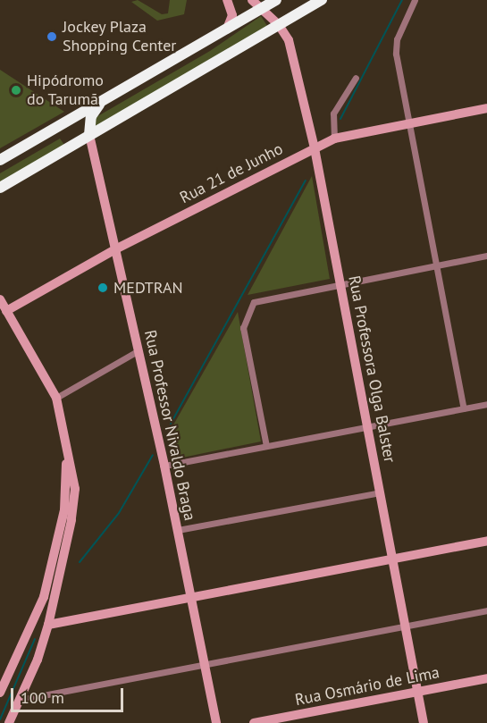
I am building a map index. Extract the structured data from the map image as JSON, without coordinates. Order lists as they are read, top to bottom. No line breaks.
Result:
{"streets":{"street":["Rua 21 de Junho","Rua Professora Olga Balster","Rua Professor Nivaldo Braga","Rua Osmário de Lima"]},"crossings":[["Rua 21 de Junho","Rua Professora Olga Balster"],["Rua 21 de Junho","Rua Professor Nivaldo Braga"],["Rua Professora Olga Balster","Rua Osmário de Lima"]],"places":["Jockey Plaza Shopping Center","Hipódromo do Tarumã","MEDTRAN"],"scale_bar":"100 m"}
